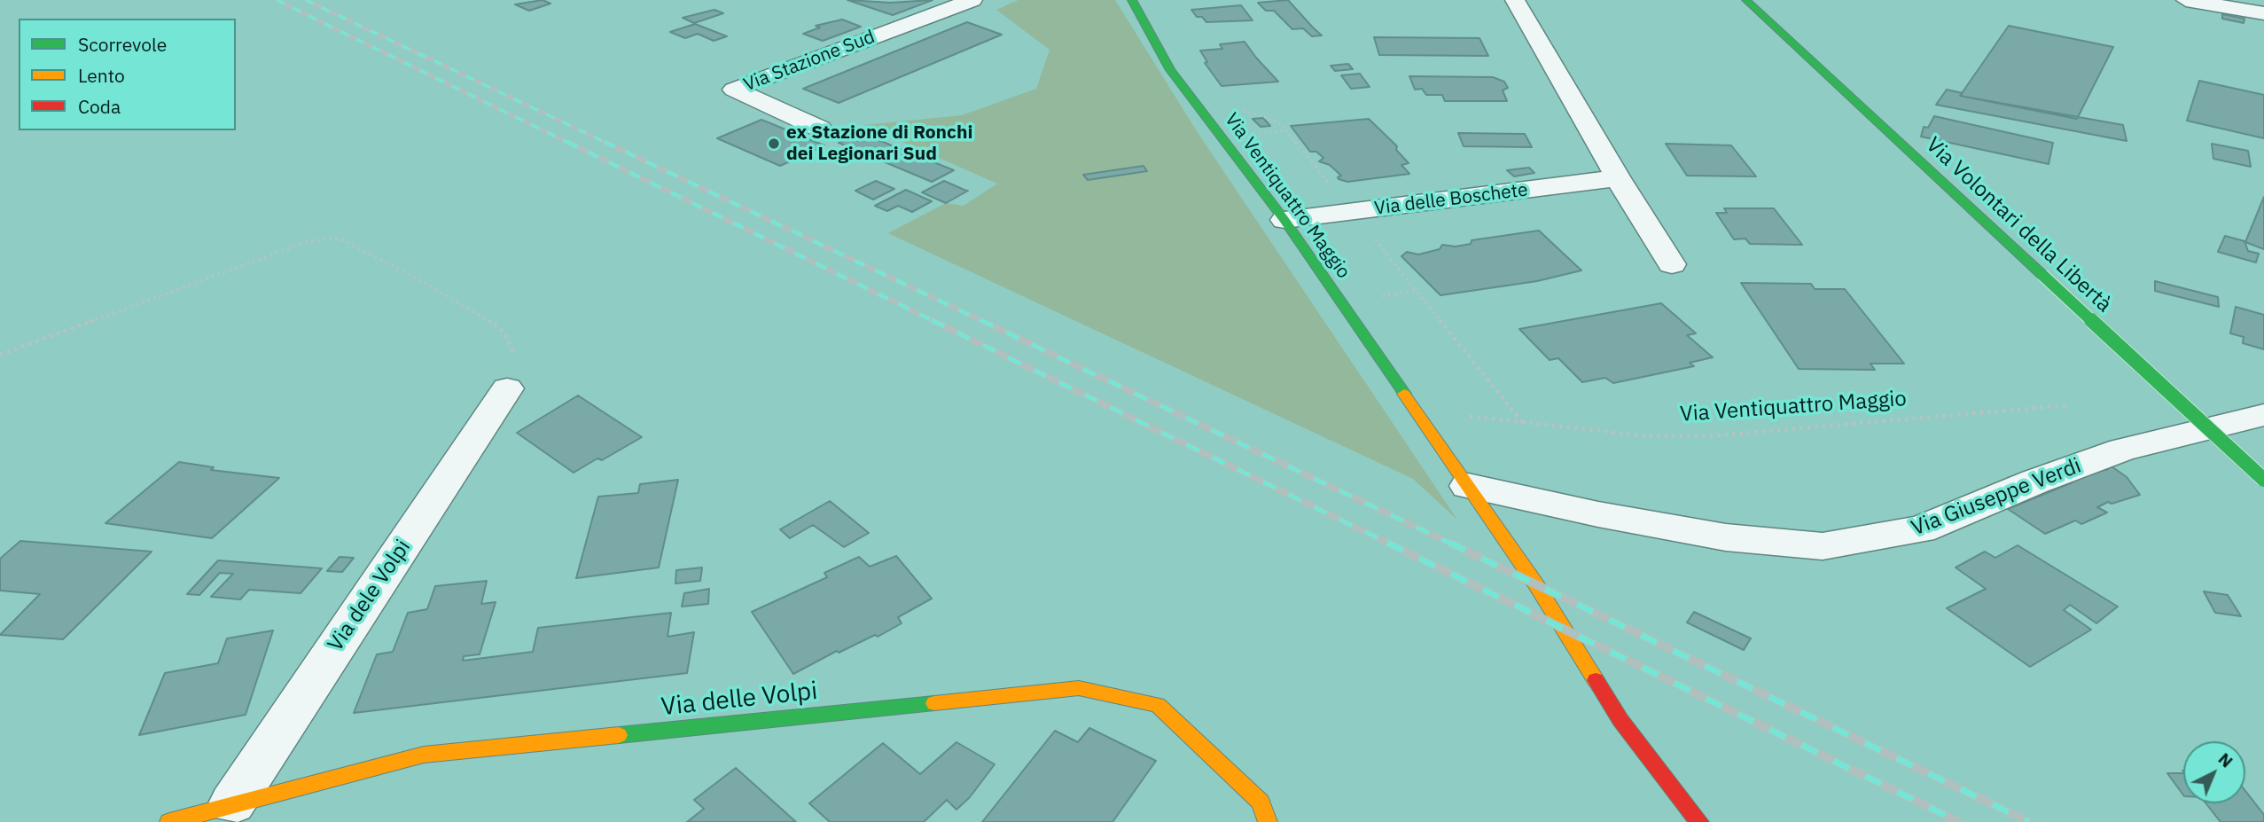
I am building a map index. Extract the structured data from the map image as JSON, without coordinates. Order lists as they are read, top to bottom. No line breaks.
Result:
{"streets":{"street":["Via Stazione Sud","Via Ventiquattro Maggio","Via delle Boschete","Via Volontari della Libertà","Via Giuseppe Verdi","Via dele Volpi","Via delle Volpi"]},"crossings":[["Via Ventiquattro Maggio","Via delle Boschete"],["Via Ventiquattro Maggio","Via Giuseppe Verdi"],["Via dele Volpi","Via delle Volpi"]],"places":["ex Stazione di Ronchi dei Legionari Sud"],"legend":["Scorrevole","Lento","Coda"],"north":"top right"}
